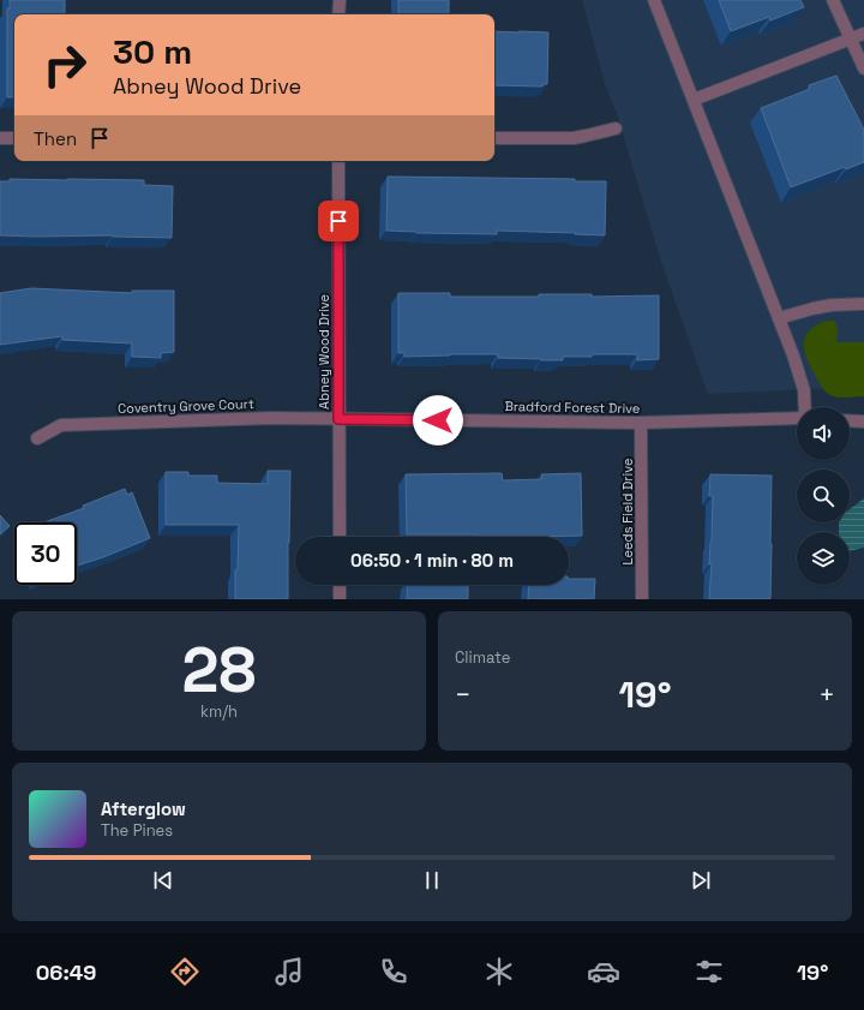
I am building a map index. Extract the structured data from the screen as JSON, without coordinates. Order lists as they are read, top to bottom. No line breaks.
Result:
{"streets":{"street":["Abney Wood Drive","Coventry Grove Court","Bradford Forest Drive","Leeds Field Drive"]},"crossings":[["Abney Wood Drive","Coventry Grove Court"],["Abney Wood Drive","Bradford Forest Drive"],["Coventry Grove Court","Bradford Forest Drive"],["Bradford Forest Drive","Leeds Field Drive"]],"page":{"turn":["30 m","Abney Wood Drive"],"then":"Then","limit":"30","trip":"06:50 · 1 min · 80 m","tile":[["28","km/h"],"Climate"],"heat":["−","19°","+"],"song":["Afterglow","The Pines"],"tabs":["06:49","19°"]}}
